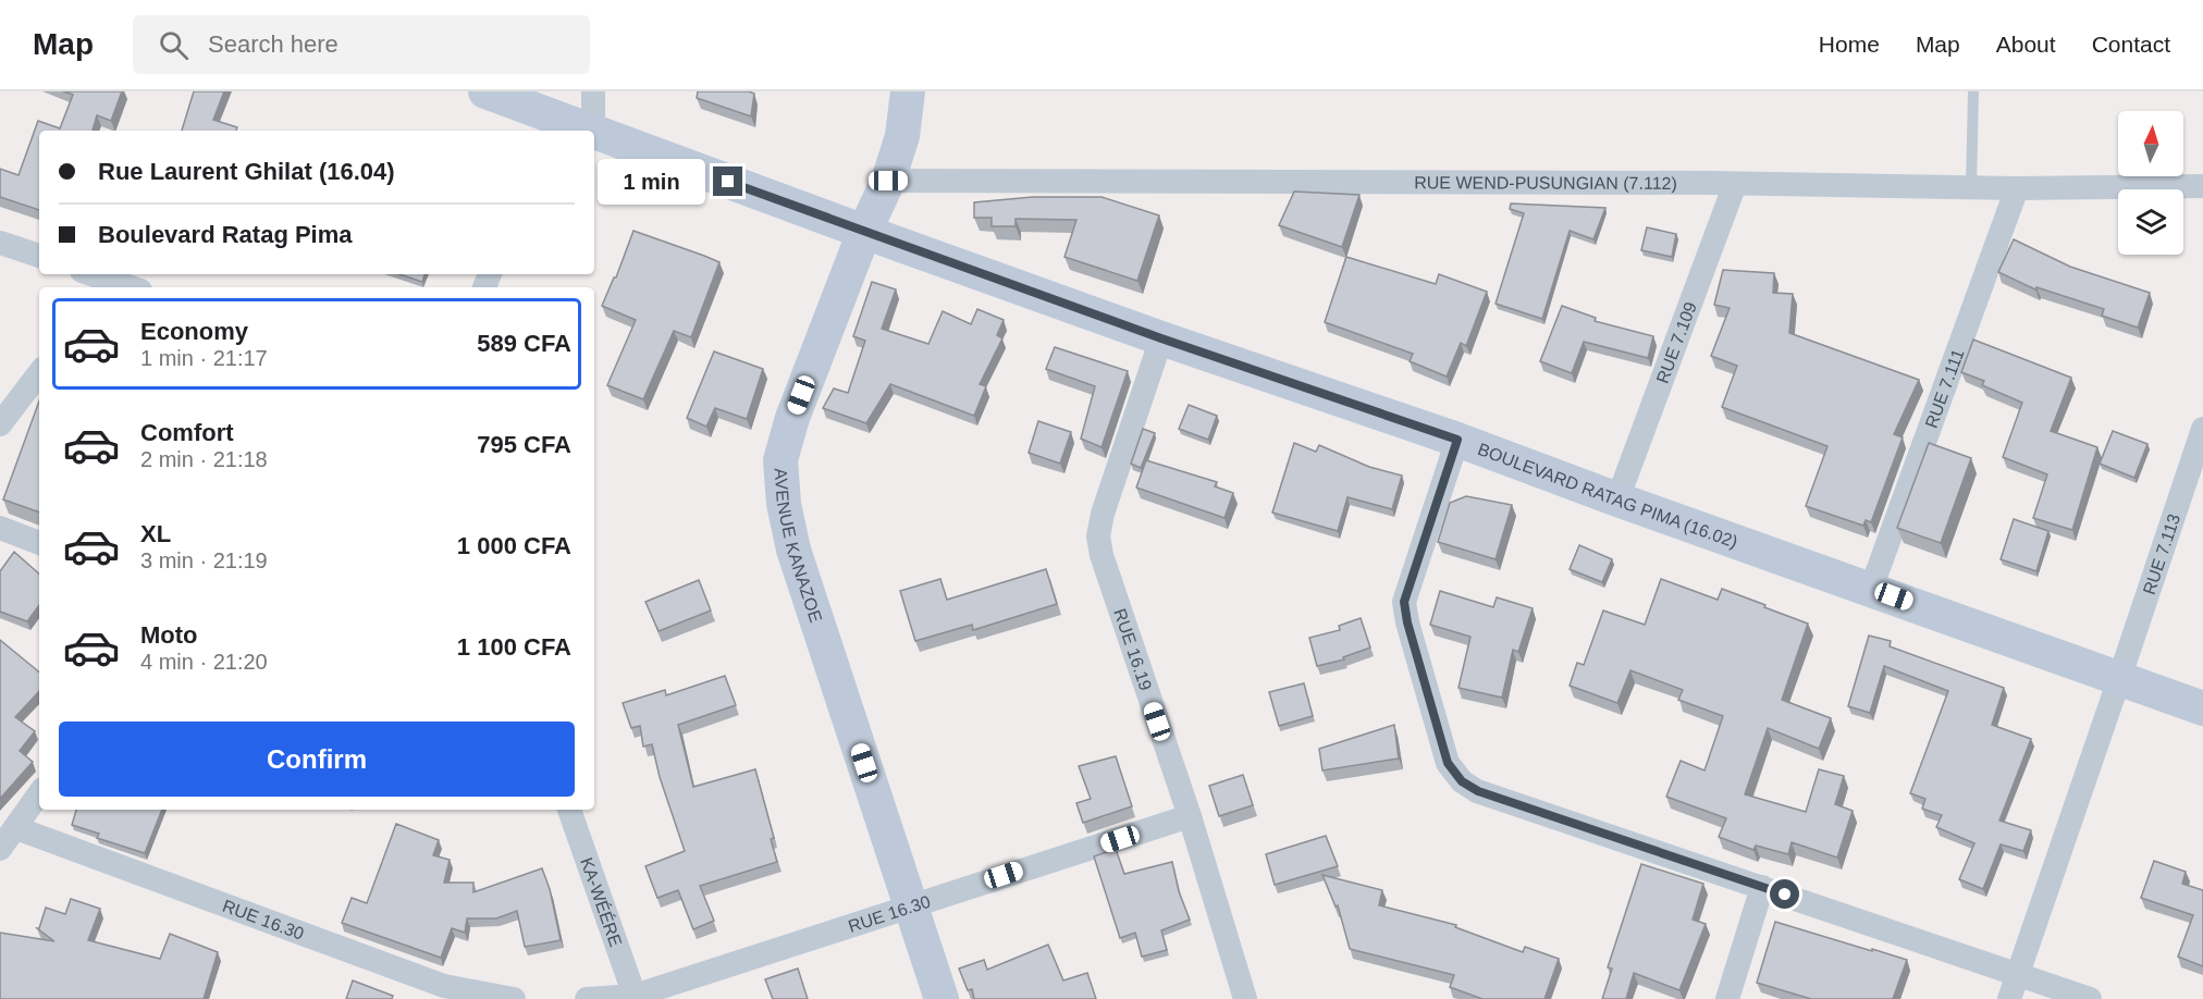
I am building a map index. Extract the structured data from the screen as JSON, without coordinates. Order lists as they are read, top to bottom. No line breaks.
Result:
{"streets":{"street":["RUE WEND-PUSUNGIAN (7.112)","RUE 7.109","RUE 7.111","BOULEVARD RATAG PIMA (16.02)","AVENUE KANAZOE","RUE 7.113","RUE 16.19","KA-WÉÉRE","RUE 16.30"]},"crossings":[["RUE WEND-PUSUNGIAN (7.112)","RUE 7.109"],["RUE WEND-PUSUNGIAN (7.112)","RUE 7.111"],["RUE WEND-PUSUNGIAN (7.112)","AVENUE KANAZOE"],["RUE 7.109","BOULEVARD RATAG PIMA (16.02)"],["RUE 7.111","BOULEVARD RATAG PIMA (16.02)"],["BOULEVARD RATAG PIMA (16.02)","AVENUE KANAZOE"],["BOULEVARD RATAG PIMA (16.02)","RUE 7.113"],["BOULEVARD RATAG PIMA (16.02)","RUE 16.19"],["AVENUE KANAZOE","RUE 16.30"],["RUE 16.19","RUE 16.30"],["KA-WÉÉRE","RUE 16.30"]],"north":"top","page":{"header":"Map","search":"Search here","nav":["Home","Map","About","Contact"],"banner":["Rue Laurent Ghilat (16.04)","Boulevard Ratag Pima"],"bubble":"1 min","list":[{"name":"Economy","note":"1 min · 21:17","value":"589 CFA"},{"name":"Comfort","note":"2 min · 21:18","value":"795 CFA"},{"name":"XL","note":"3 min · 21:19","value":"1 000 CFA"},{"name":"Moto","note":"4 min · 21:20","value":"1 100 CFA"}],"buttons":"Confirm"}}
